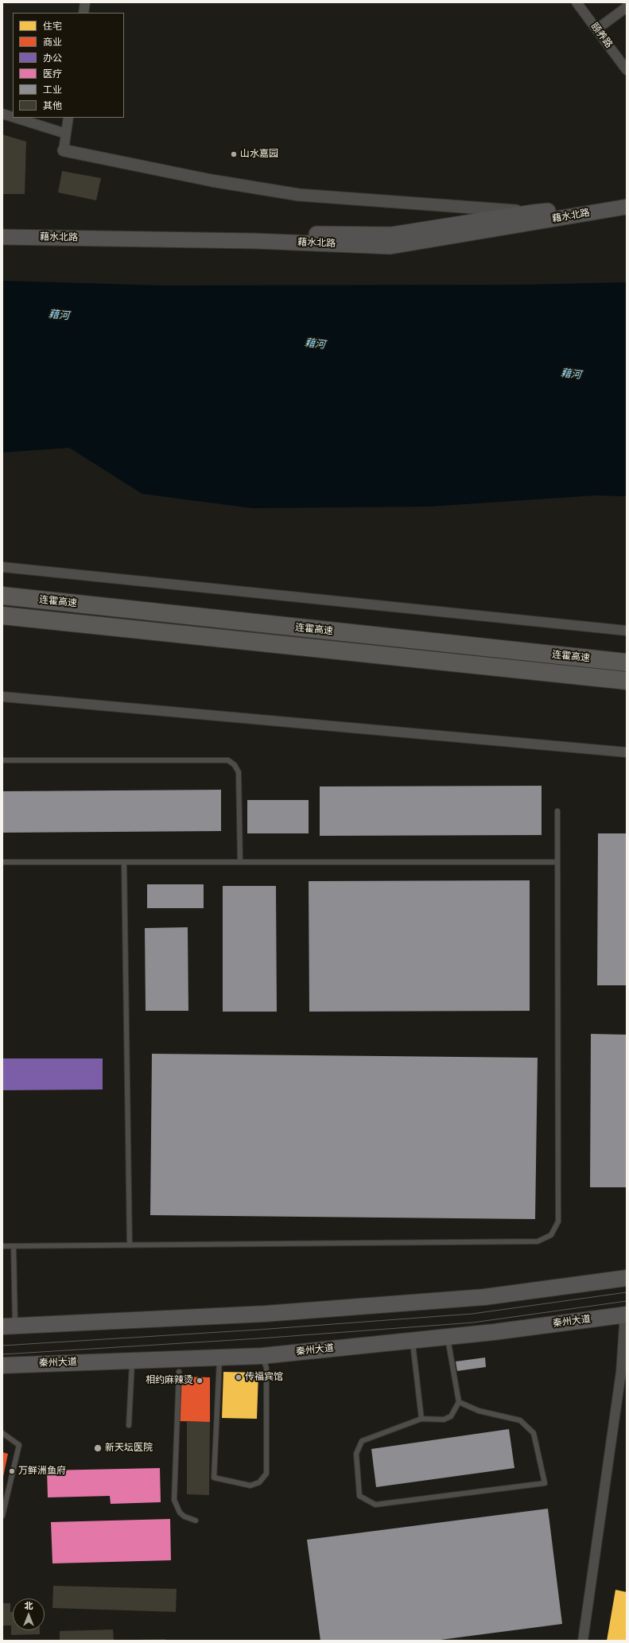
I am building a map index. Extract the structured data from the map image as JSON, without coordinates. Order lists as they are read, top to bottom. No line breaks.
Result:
{"streets":{"highway":["连霍高速","秦州大道"],"main road":["藉水北路"],"street":["颐养路"]},"water":["藉河"],"places":["山水嘉园","传福宾馆","相约麻辣烫","新天坛医院","万鲜洲鱼府"],"legend":["住宅","商业","办公","医疗","工业","其他"],"north":"top"}
